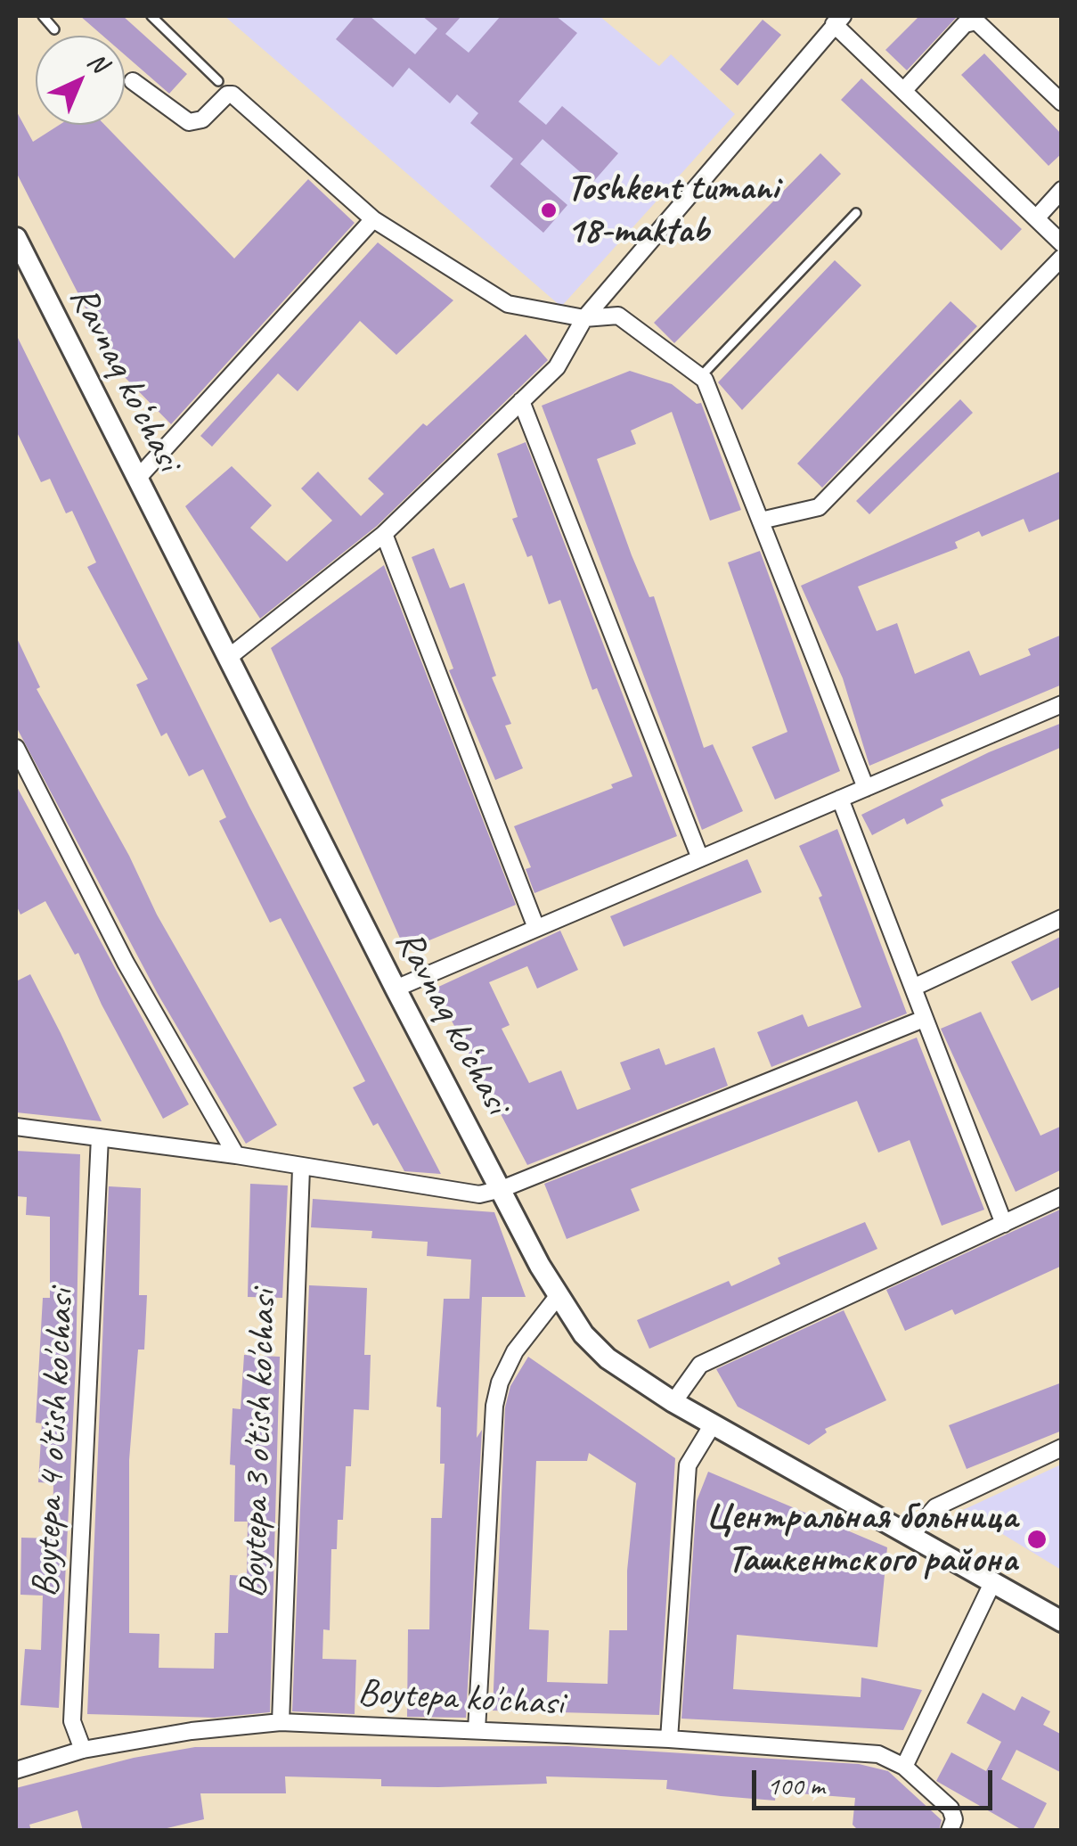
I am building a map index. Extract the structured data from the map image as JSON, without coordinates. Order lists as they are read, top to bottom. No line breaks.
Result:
{"streets":{"street":["Ravnaq ko‘chasi","Boytepa 4 o'tish ko'chasi","Boytepa 3 o'tish ko'chasi","Boytepa ko'chasi"]},"crossings":[["Boytepa 4 o'tish ko'chasi","Boytepa ko'chasi"],["Boytepa 3 o'tish ko'chasi","Boytepa ko'chasi"]],"places":["Toshkent tumani 18-maktab","Центральная больница Ташкентского района"],"scale_bar":"100 m","north":"top right"}
